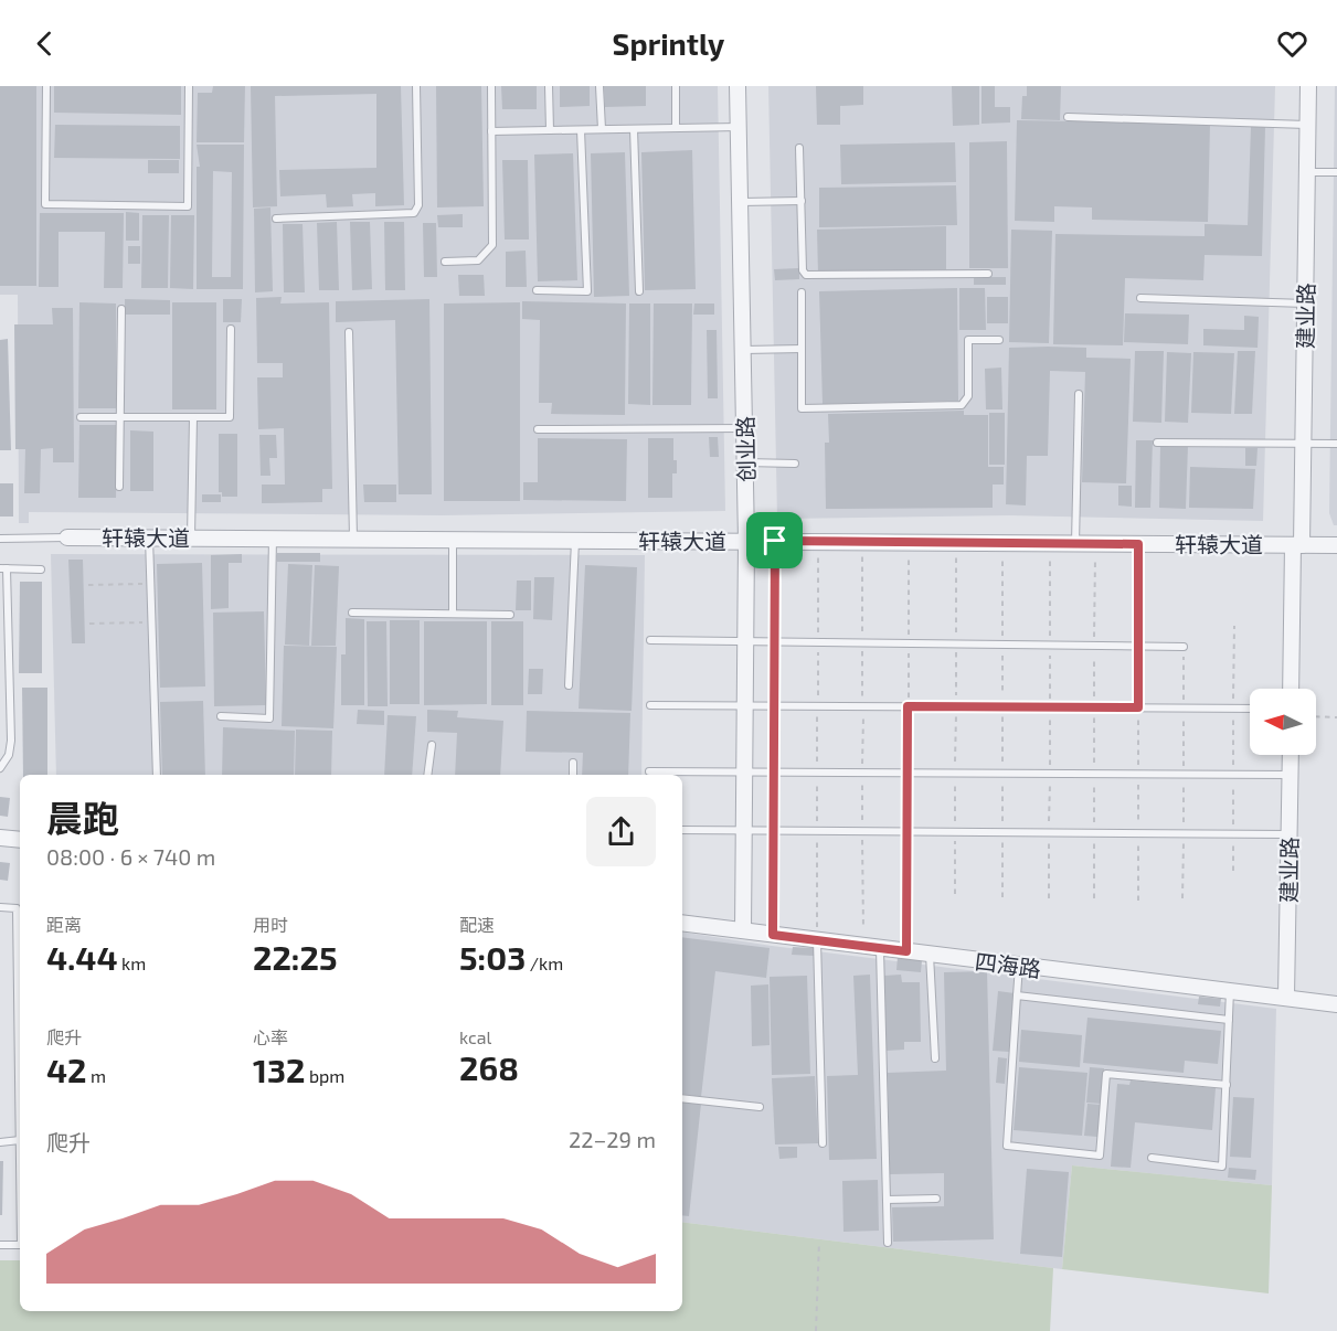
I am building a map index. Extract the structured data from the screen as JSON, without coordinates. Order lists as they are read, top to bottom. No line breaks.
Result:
{"streets":{"street":["建业路","创业路","轩辕大道","四海路"]},"crossings":[["建业路","轩辕大道"],["建业路","四海路"],["创业路","轩辕大道"],["创业路","四海路"]],"north":"left","page":{"header":"Sprintly","heading":["晨跑","08:00 · 6 × 740 m"],"stats":[["距离","4.44 km"],["用时","22:25"],["配速","5:03 /km"],["爬升","42 m"],["心率","132 bpm"],["kcal","268"]],"chart":["爬升","22–29 m"]}}
